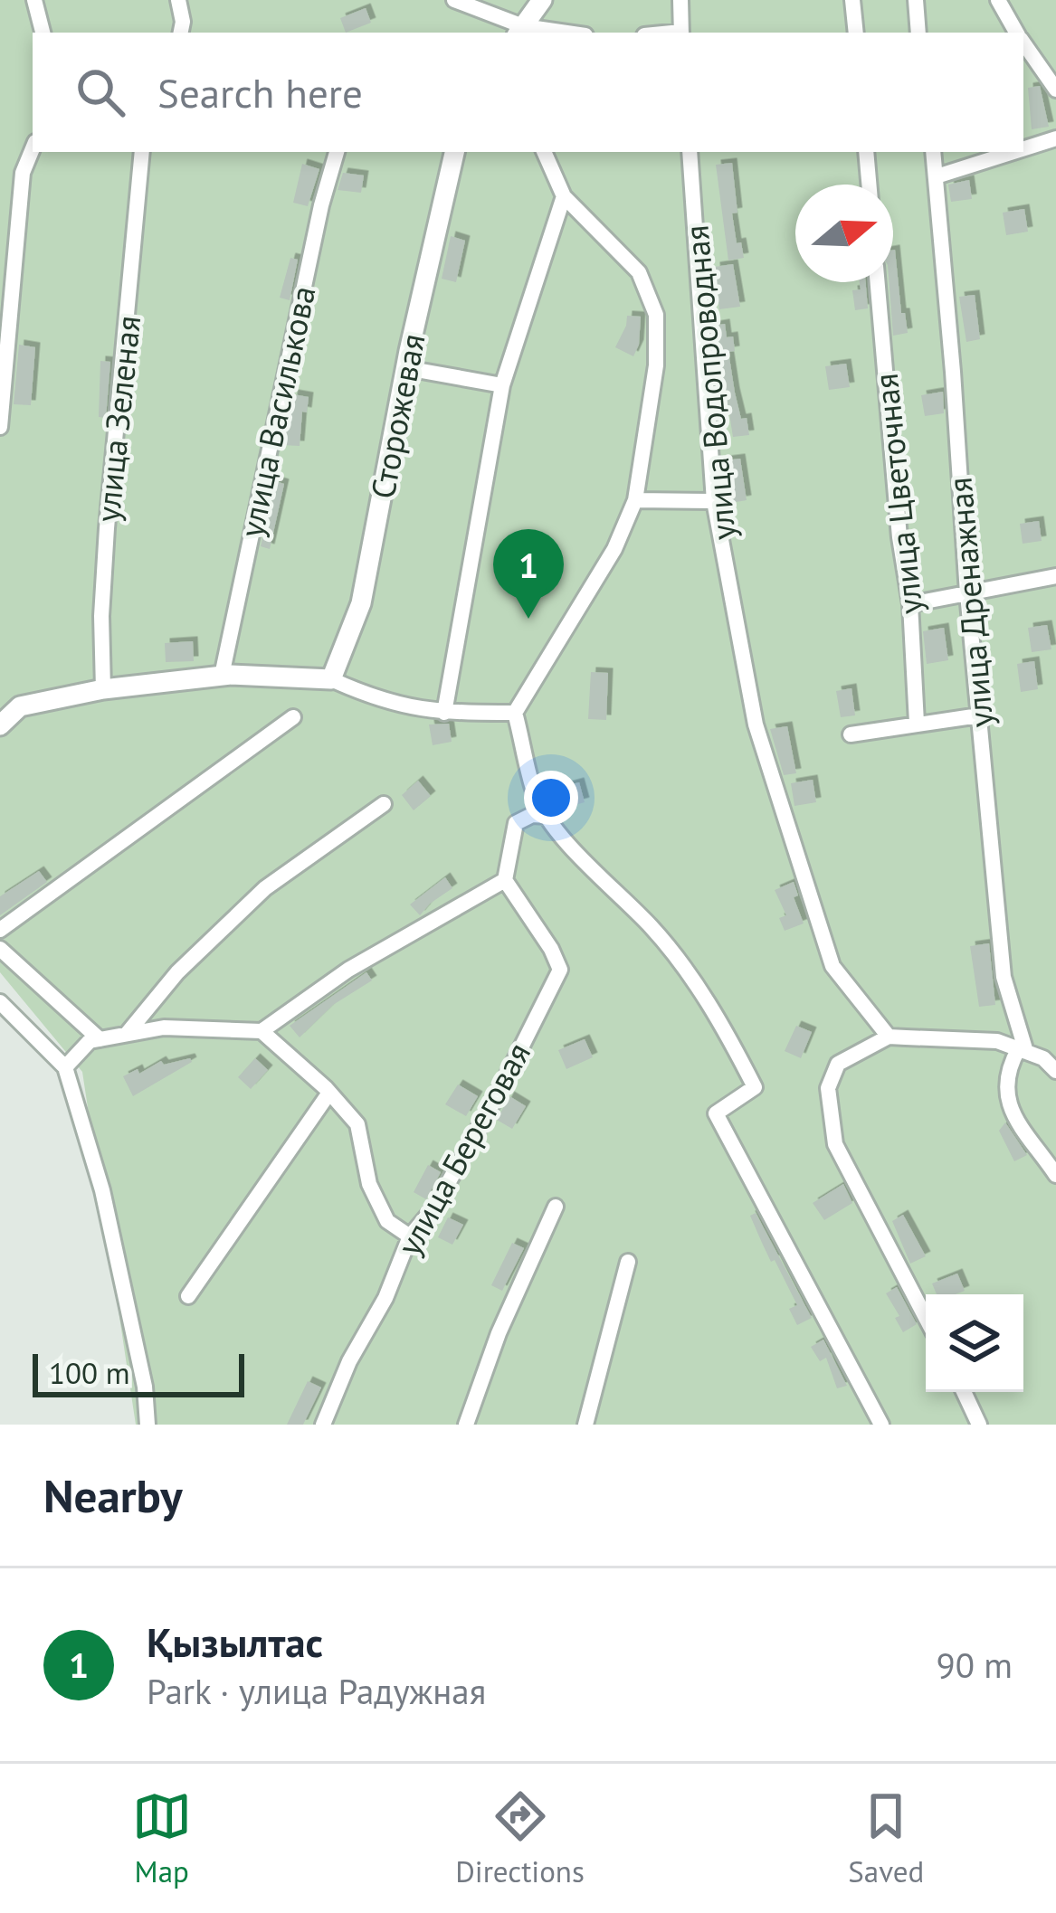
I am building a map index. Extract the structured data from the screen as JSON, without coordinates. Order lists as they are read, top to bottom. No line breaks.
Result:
{"streets":{"street":["улица Водопроводная","улица Василькова","Сторожевая","улица Зеленая","улица Цветочная","улица Дренажная","улица Береговая"]},"scale_bar":"100 m","north":"right","page":{"search":"Search here","pins":"1","scale":"100 m","heading":"Nearby","list":[{"mark":"1","name":"Қызылтас","note":"Park · улица Радужная","value":"90 m"}],"nav":["Map","Directions","Saved"]}}
